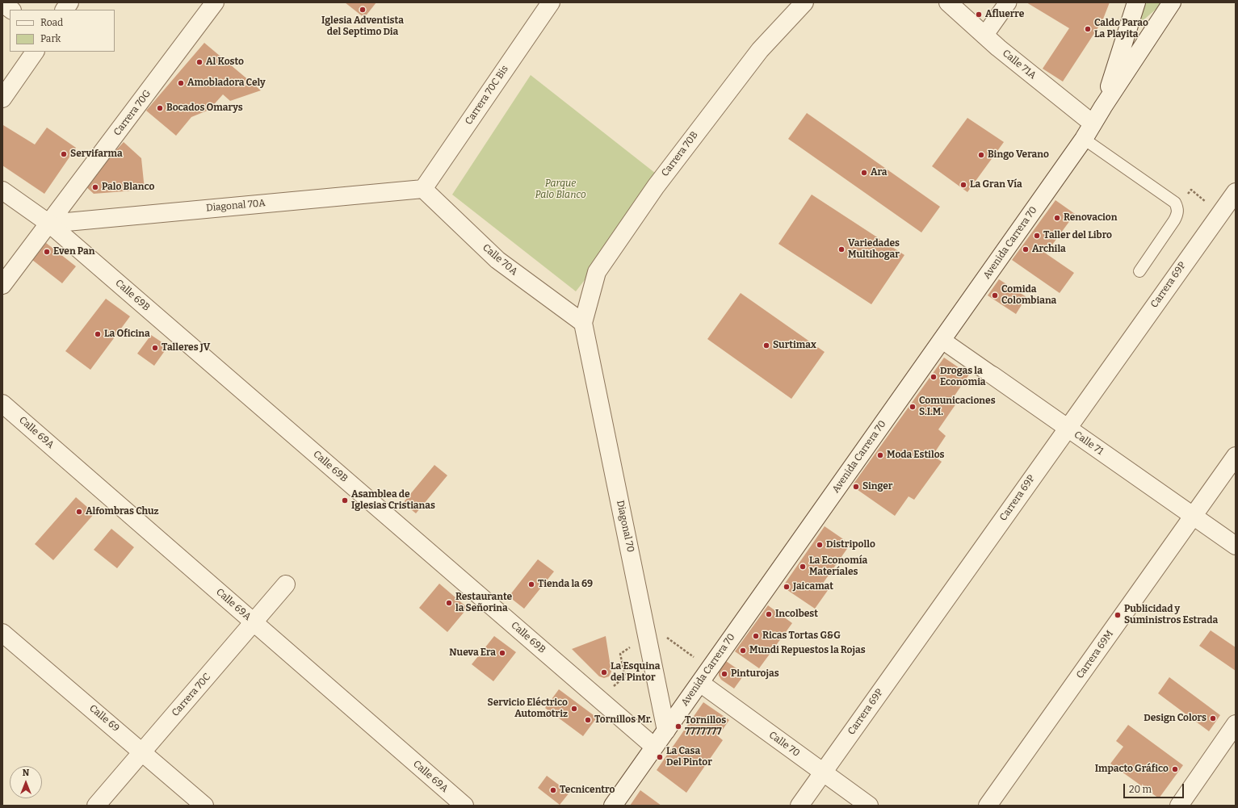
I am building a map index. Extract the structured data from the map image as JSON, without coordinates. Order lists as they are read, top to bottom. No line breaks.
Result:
{"streets":{"street":["Calle 71A","Carrera 70C Bis","Carrera 70G","Carrera 70B","Diagonal 70A","Avenida Carrera 70","Calle 70A","Carrera 69P","Calle 69B","Calle 69A","Calle 71","Diagonal 70","Carrera 69M","Carrera 70C","Calle 69","Calle 70"]},"crossings":[["Calle 71A","Avenida Carrera 70"],["Carrera 70C Bis","Diagonal 70A"],["Carrera 70C Bis","Calle 70A"],["Carrera 70G","Diagonal 70A"],["Carrera 70G","Calle 69B"],["Carrera 70B","Calle 70A"],["Carrera 70B","Diagonal 70"],["Diagonal 70A","Calle 70A"],["Diagonal 70A","Calle 69B"],["Avenida Carrera 70","Calle 69B"],["Avenida Carrera 70","Calle 71"],["Avenida Carrera 70","Diagonal 70"],["Avenida Carrera 70","Calle 70"],["Calle 70A","Diagonal 70"],["Carrera 69P","Calle 71"],["Carrera 69P","Calle 70"],["Calle 69A","Carrera 70C"],["Calle 71","Carrera 69M"],["Carrera 70C","Calle 69"]],"parks":["Parque Palo Blanco"],"places":["Iglesia Adventista del Septimo Dia","Afluerre","Caldo Parao La Playita","Al Kosto","Amobladora Cely","Bocados Omarys","Servifarma","Bingo Verano","Ara","La Gran Vía","Palo Blanco","Renovacion","Taller del Libro","Variedades Multihogar","Archila","Even Pan","Comida Colombiana","La Oficina","Surtimax","Talleres JV","Drogas la Economia","Comunicaciones S.I.M.","Moda Estilos","Singer","Asamblea de Iglesias Cristianas","Alfombras Chuz","Distripollo","La Economía Materíales","Tienda la 69","Jaicamat","Restaurante la Señorina","Incolbest","Publicidad y Suministros Estrada","Ricas Tortas G&G","Mundi Repuestos la Rojas","Nueva Era","La Esquina del Pintor","Pinturojas","Servicio Eléctrico Automotriz","Design Colors","Tornillos Mr.","Tornillos 7777777","La Casa Del Pintor","Impacto Gráfico","Tecnicentro"],"legend":["Road","Park"],"scale_bar":"20 m","north":"top"}
